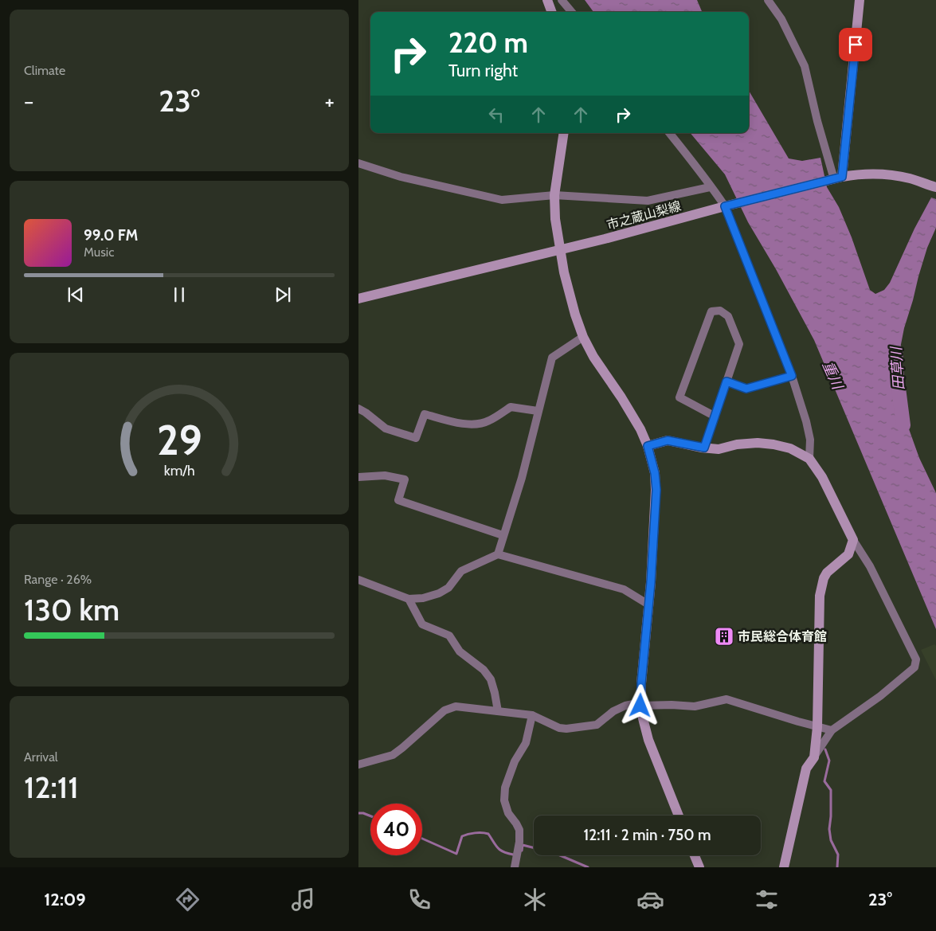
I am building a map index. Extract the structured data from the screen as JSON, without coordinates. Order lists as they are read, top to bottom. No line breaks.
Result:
{"streets":{"street":["市之蔵山梨線"]},"water":["田草川","重川"],"places":{"building":["市民総合体育館"]},"page":{"tile":["Climate",["Range · 26%","130 km"],["Arrival","12:11"]],"turn":["220 m","Turn right"],"heat":["−","23°","+"],"song":["99.0 FM","Music"],"limit":"40","trip":"12:11 · 2 min · 750 m","tabs":["12:09","23°"],"gauge":["29","km/h"]}}
